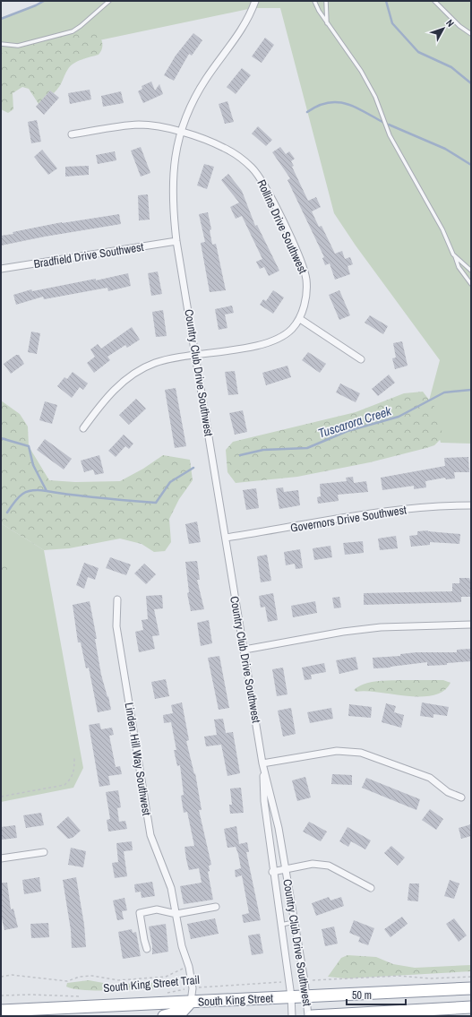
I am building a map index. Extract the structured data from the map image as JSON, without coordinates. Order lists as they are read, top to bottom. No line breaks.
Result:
{"streets":{"highway":["South King Street"],"street":["Rollins Drive Southwest","Bradfield Drive Southwest","Country Club Drive Southwest","Governors Drive Southwest","Linden Hill Way Southwest"],"path":["South King Street Trail"]},"crossings":[["Rollins Drive Southwest","Country Club Drive Southwest"],["Bradfield Drive Southwest","Country Club Drive Southwest"],["Country Club Drive Southwest","Governors Drive Southwest"],["Country Club Drive Southwest","South King Street"],["Linden Hill Way Southwest","South King Street Trail"],["Linden Hill Way Southwest","South King Street"]],"water":["Tuscarora Creek"],"scale_bar":"50 m","north":"top right"}
